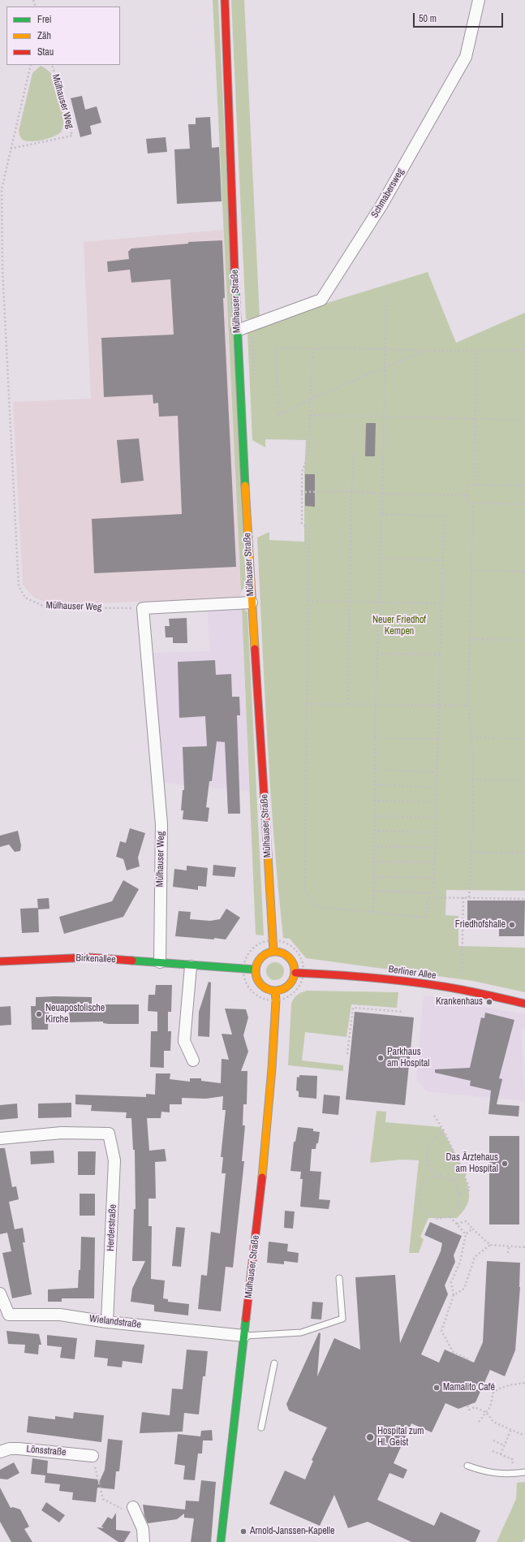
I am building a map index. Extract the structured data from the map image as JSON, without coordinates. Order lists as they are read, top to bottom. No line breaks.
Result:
{"streets":{"street":["Mülhauser Weg","Schmabersweg","Mülhauser Straße","Birkenallee","Berliner Allee","Herderstraße","Wielandstraße","Lönsstraße"]},"crossings":[["Mülhauser Weg","Mülhauser Straße"],["Mülhauser Weg","Birkenallee"],["Schmabersweg","Mülhauser Straße"],["Mülhauser Straße","Birkenallee"],["Mülhauser Straße","Berliner Allee"],["Mülhauser Straße","Wielandstraße"],["Birkenallee","Berliner Allee"],["Herderstraße","Wielandstraße"]],"parks":["Neuer Friedhof Kempen"],"places":["Friedhofshalle","Krankenhaus","Neuapostolische Kirche","Parkhaus am Hospital","Das Ärztehaus am Hospital","Mamalito Café","Hospital zum Hl. Geist","Arnold-Janssen-Kapelle"],"legend":["Frei","Zäh","Stau"],"scale_bar":"50 m"}
